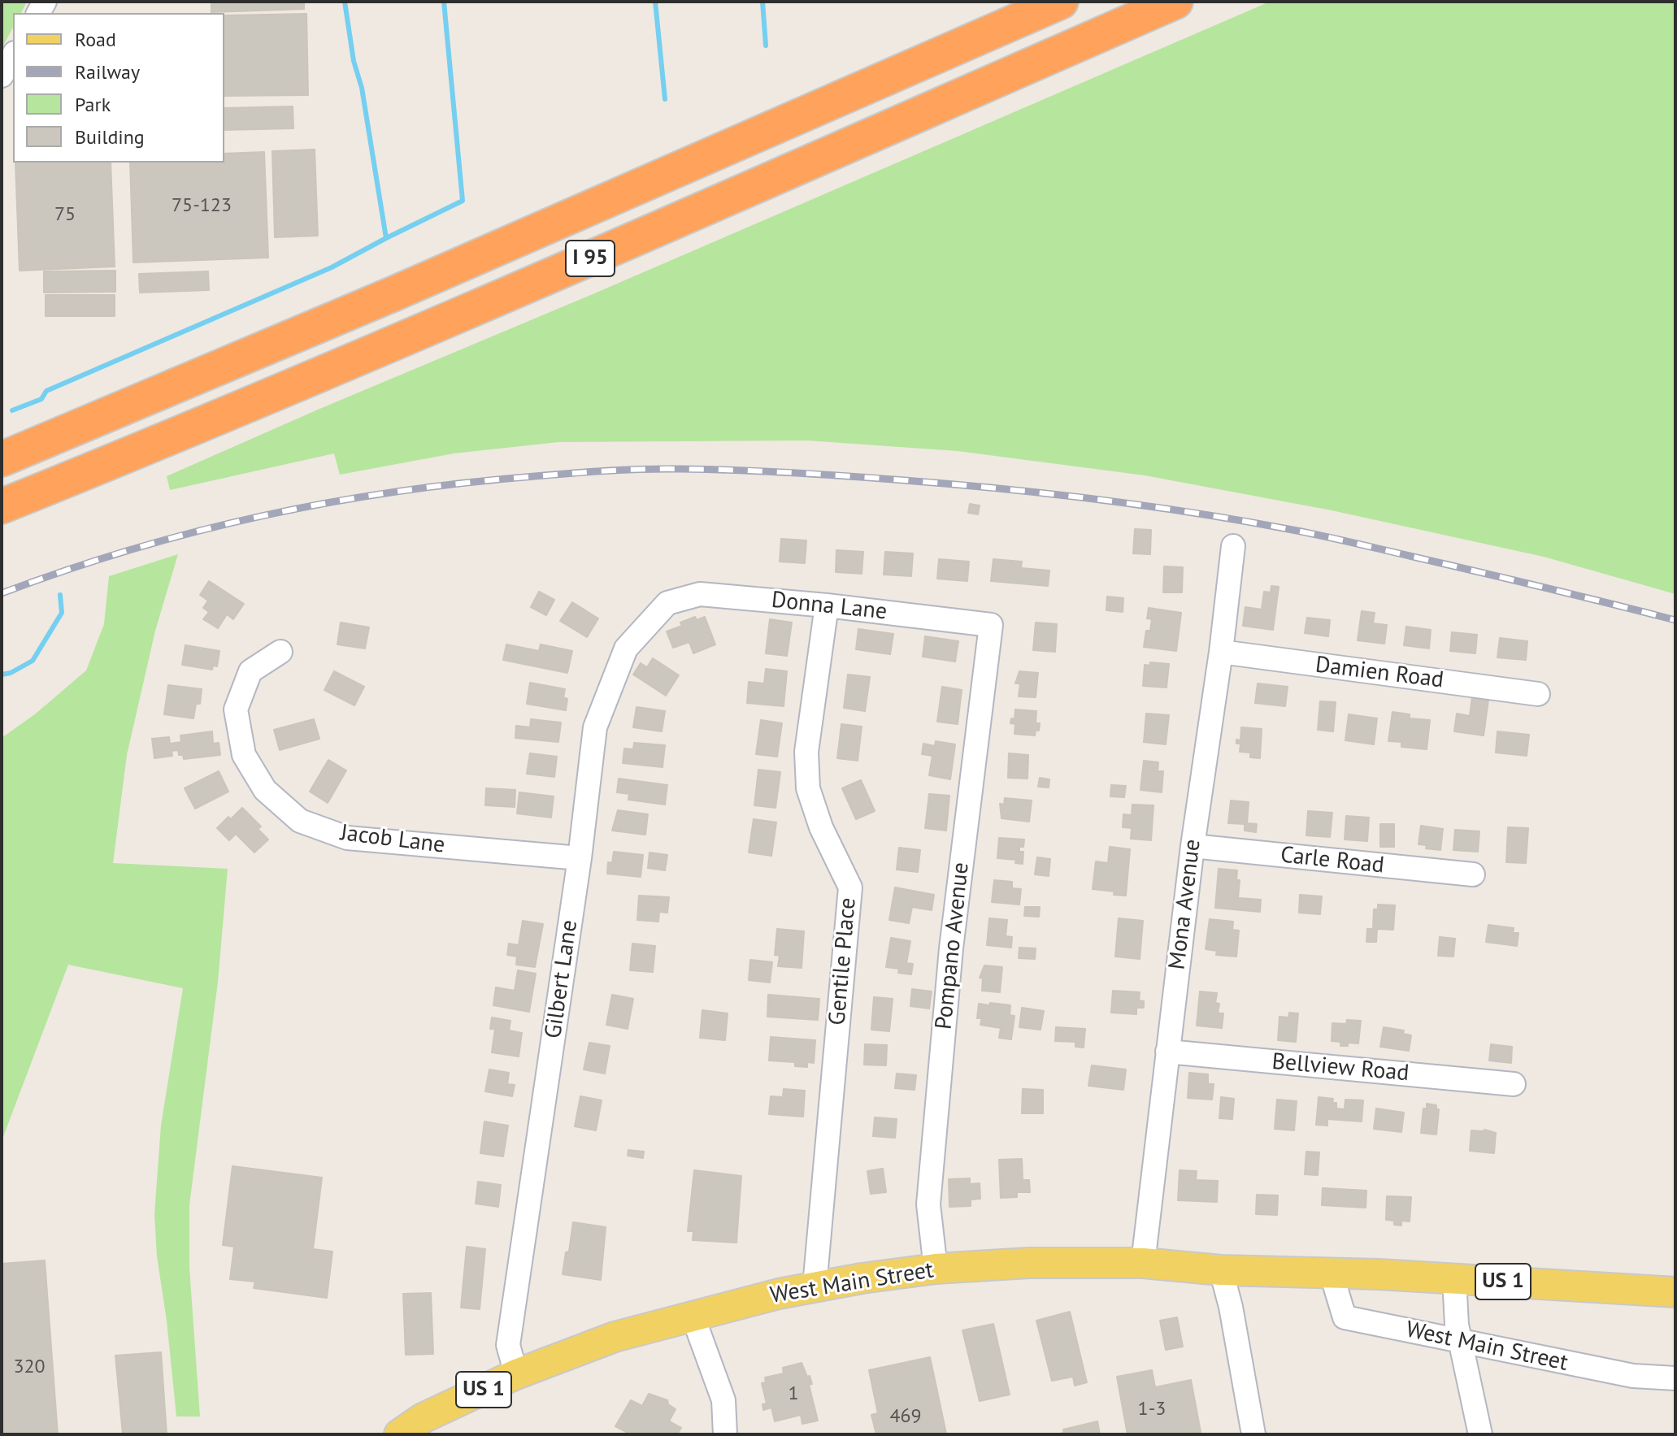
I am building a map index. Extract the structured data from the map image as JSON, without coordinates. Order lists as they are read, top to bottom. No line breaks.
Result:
{"streets":{"highway":["I 95"],"main road":["US 1","West Main Street"],"street":["Donna Lane","Damien Road","Jacob Lane","Carle Road","Mona Avenue","Pompano Avenue","Gentile Place","Gilbert Lane","Bellview Road"]},"crossings":[["Donna Lane","Pompano Avenue"],["Donna Lane","Gentile Place"],["Donna Lane","Gilbert Lane"],["Damien Road","Mona Avenue"],["Jacob Lane","Gilbert Lane"],["Carle Road","Mona Avenue"],["Mona Avenue","Bellview Road"],["Mona Avenue","West Main Street"],["Pompano Avenue","West Main Street"],["Gentile Place","West Main Street"],["Gilbert Lane","West Main Street"]],"house_numbers":["75-123","75","320","1","1-3","469"],"legend":["Road","Railway","Park","Building"]}
